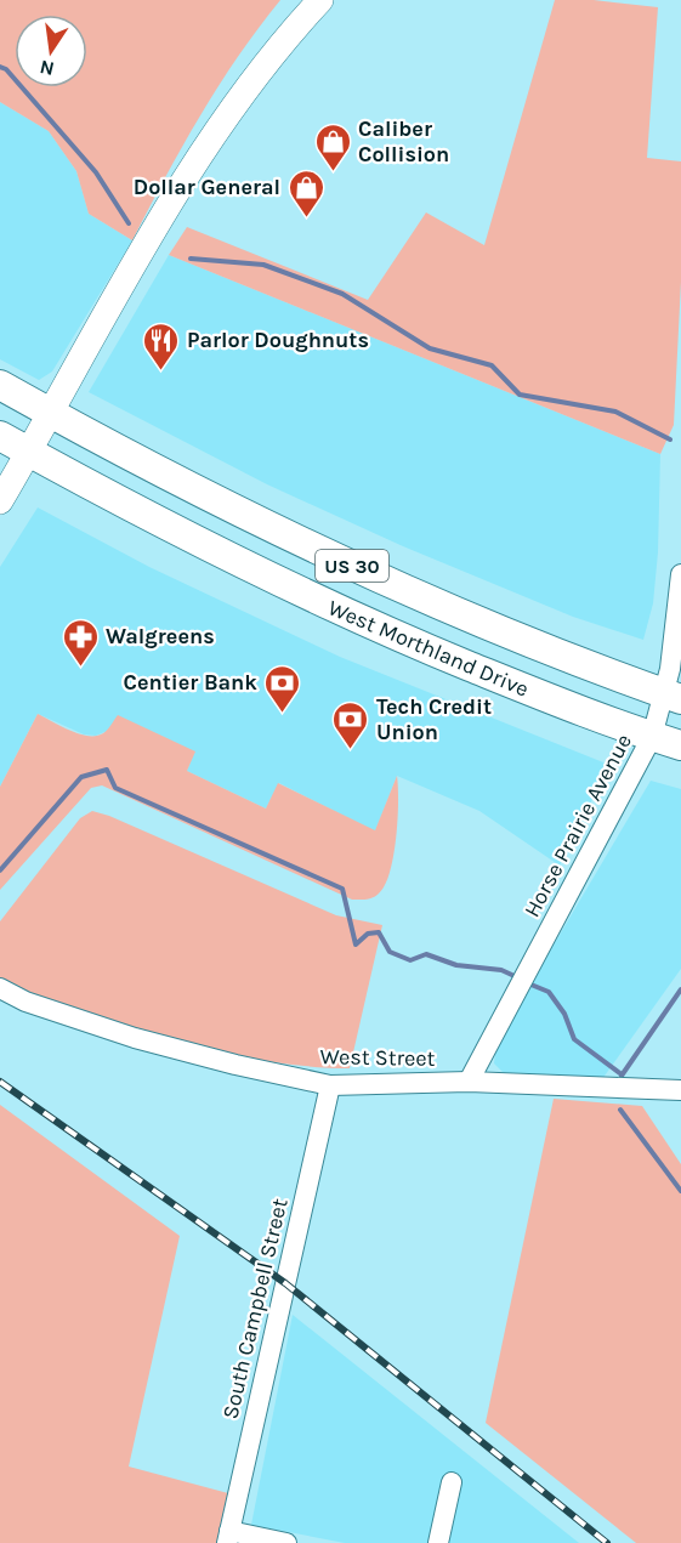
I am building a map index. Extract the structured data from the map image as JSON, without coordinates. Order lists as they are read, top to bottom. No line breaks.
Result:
{"streets":{"highway":["US 30","West Morthland Drive"],"street":["Horse Prairie Avenue","West Street","South Campbell Street"]},"crossings":[["US 30","West Morthland Drive"],["West Morthland Drive","Horse Prairie Avenue"],["Horse Prairie Avenue","West Street"],["West Street","South Campbell Street"]],"places":{"shop":["Caliber Collision","Dollar General"],"restaurant":["Parlor Doughnuts"],"pharmacy":["Walgreens"],"bank":["Centier Bank","Tech Credit Union"]},"north":"bottom"}
